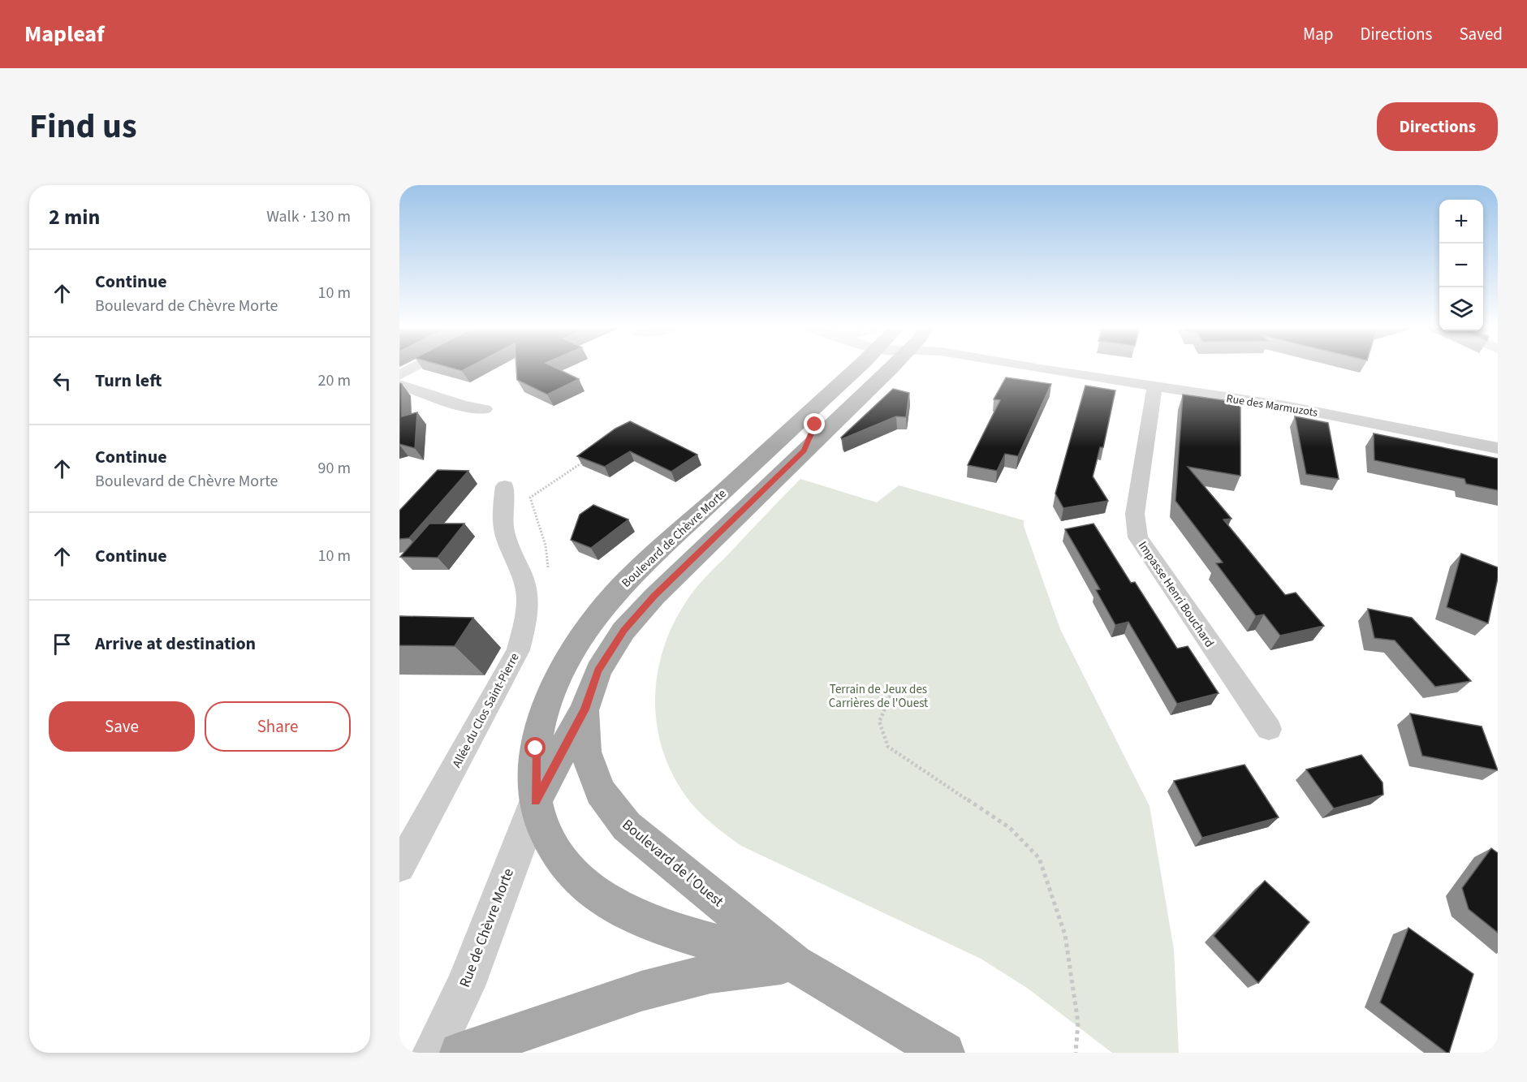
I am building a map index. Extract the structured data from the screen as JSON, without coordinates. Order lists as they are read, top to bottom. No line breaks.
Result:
{"streets":{"main road":["Boulevard de Chèvre Morte","Boulevard de l'Ouest"],"street":["Rue des Marmuzots","Impasse Henri Bouchard","Allée du Clos Saint-Pierre","Rue de Chèvre Morte"]},"crossings":[["Rue des Marmuzots","Impasse Henri Bouchard"],["Boulevard de Chèvre Morte","Boulevard de l'Ouest"],["Boulevard de Chèvre Morte","Rue de Chèvre Morte"],["Boulevard de l'Ouest","Rue de Chèvre Morte"]],"parks":["Terrain de Jeux des Carrières de l'Ouest"],"page":{"header":"Mapleaf","nav":["Map","Directions","Saved"],"title":"Find us","buttons":["Directions",["Save","Share"]],"heading":["2 min","Walk · 130 m"],"map_buttons":["+","−"],"list":[["Continue","Boulevard de Chèvre Morte","10 m"],["Turn left","20 m"],["Continue","Boulevard de Chèvre Morte","90 m"],["Continue","10 m"],"Arrive at destination"]}}
